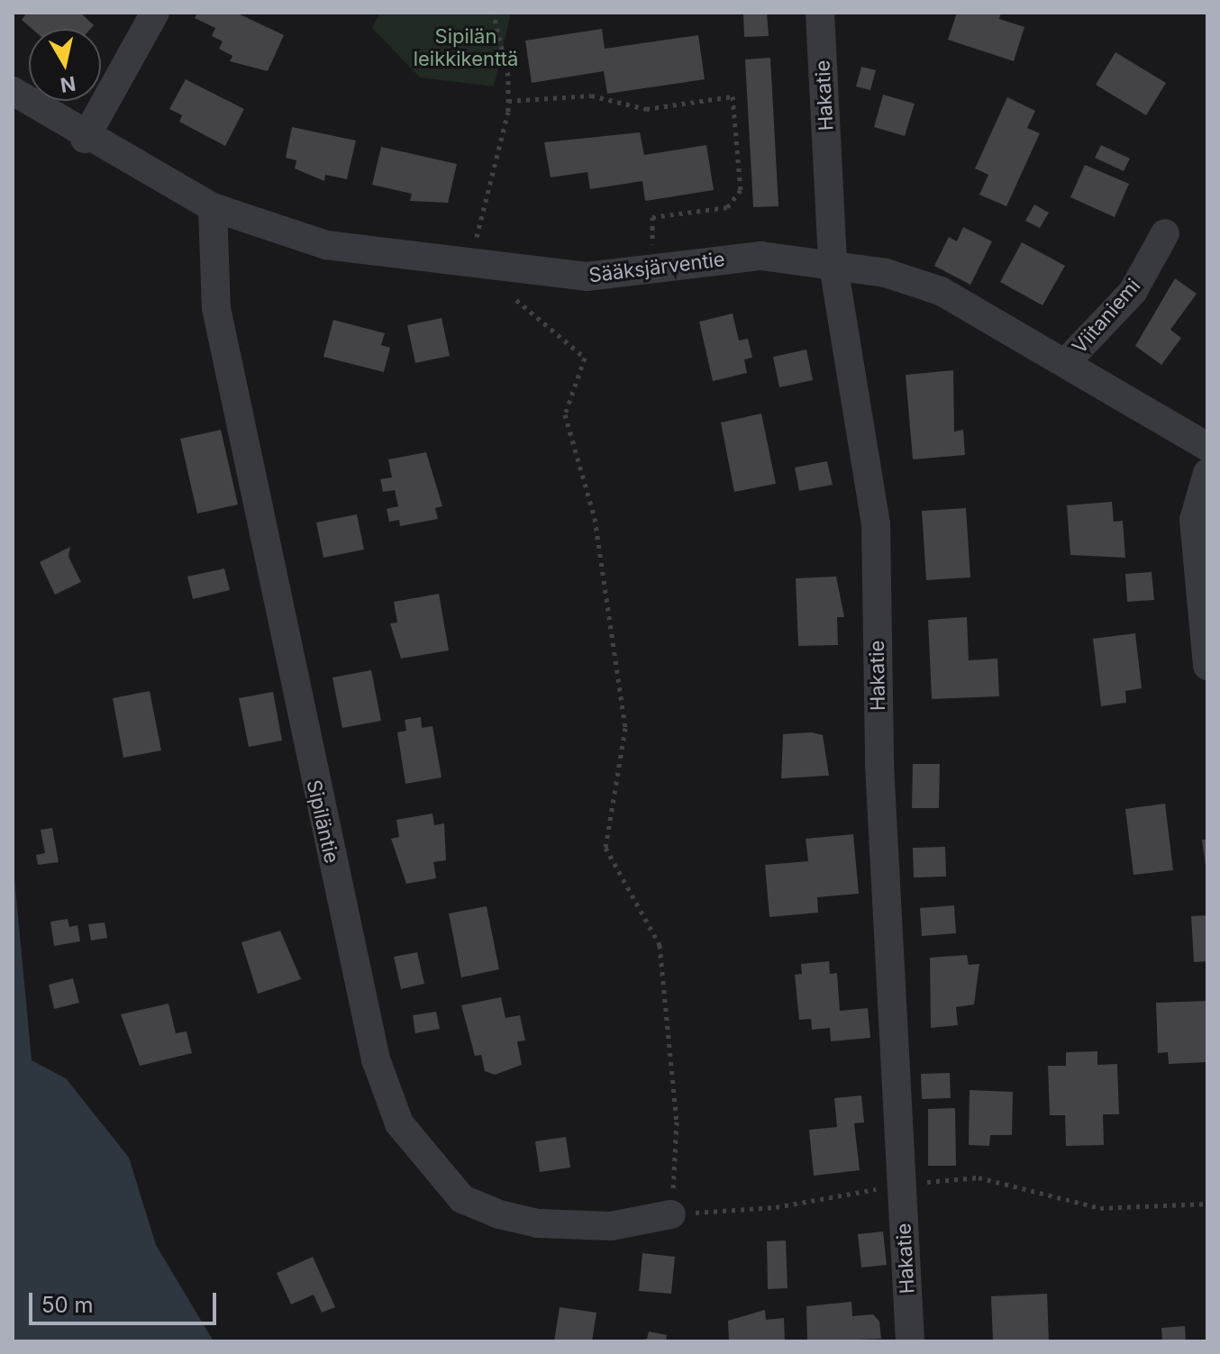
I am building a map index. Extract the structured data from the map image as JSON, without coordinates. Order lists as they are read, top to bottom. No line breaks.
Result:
{"streets":{"street":["Hakatie","Sääksjärventie","Viitaniemi","Sipiläntie"]},"crossings":[["Hakatie","Sääksjärventie"],["Sääksjärventie","Viitaniemi"],["Sääksjärventie","Sipiläntie"]],"parks":["Sipilän leikkikenttä"],"scale_bar":"50 m","north":"bottom"}
